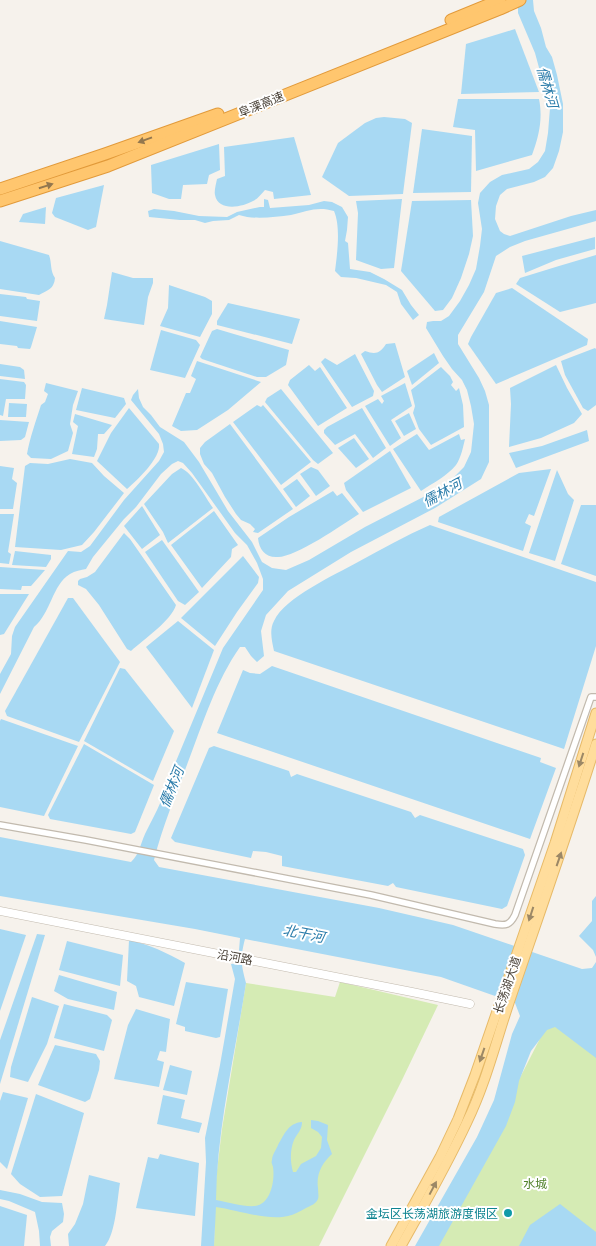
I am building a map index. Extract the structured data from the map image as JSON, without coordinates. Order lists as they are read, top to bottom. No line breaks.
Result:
{"streets":{"highway":["阜溧高速"],"main road":["长荡湖大道"],"street":["沿河路"]},"water":["儒林河","北干河"],"parks":["水城"],"places":["金坛区长荡湖旅游度假区"]}
